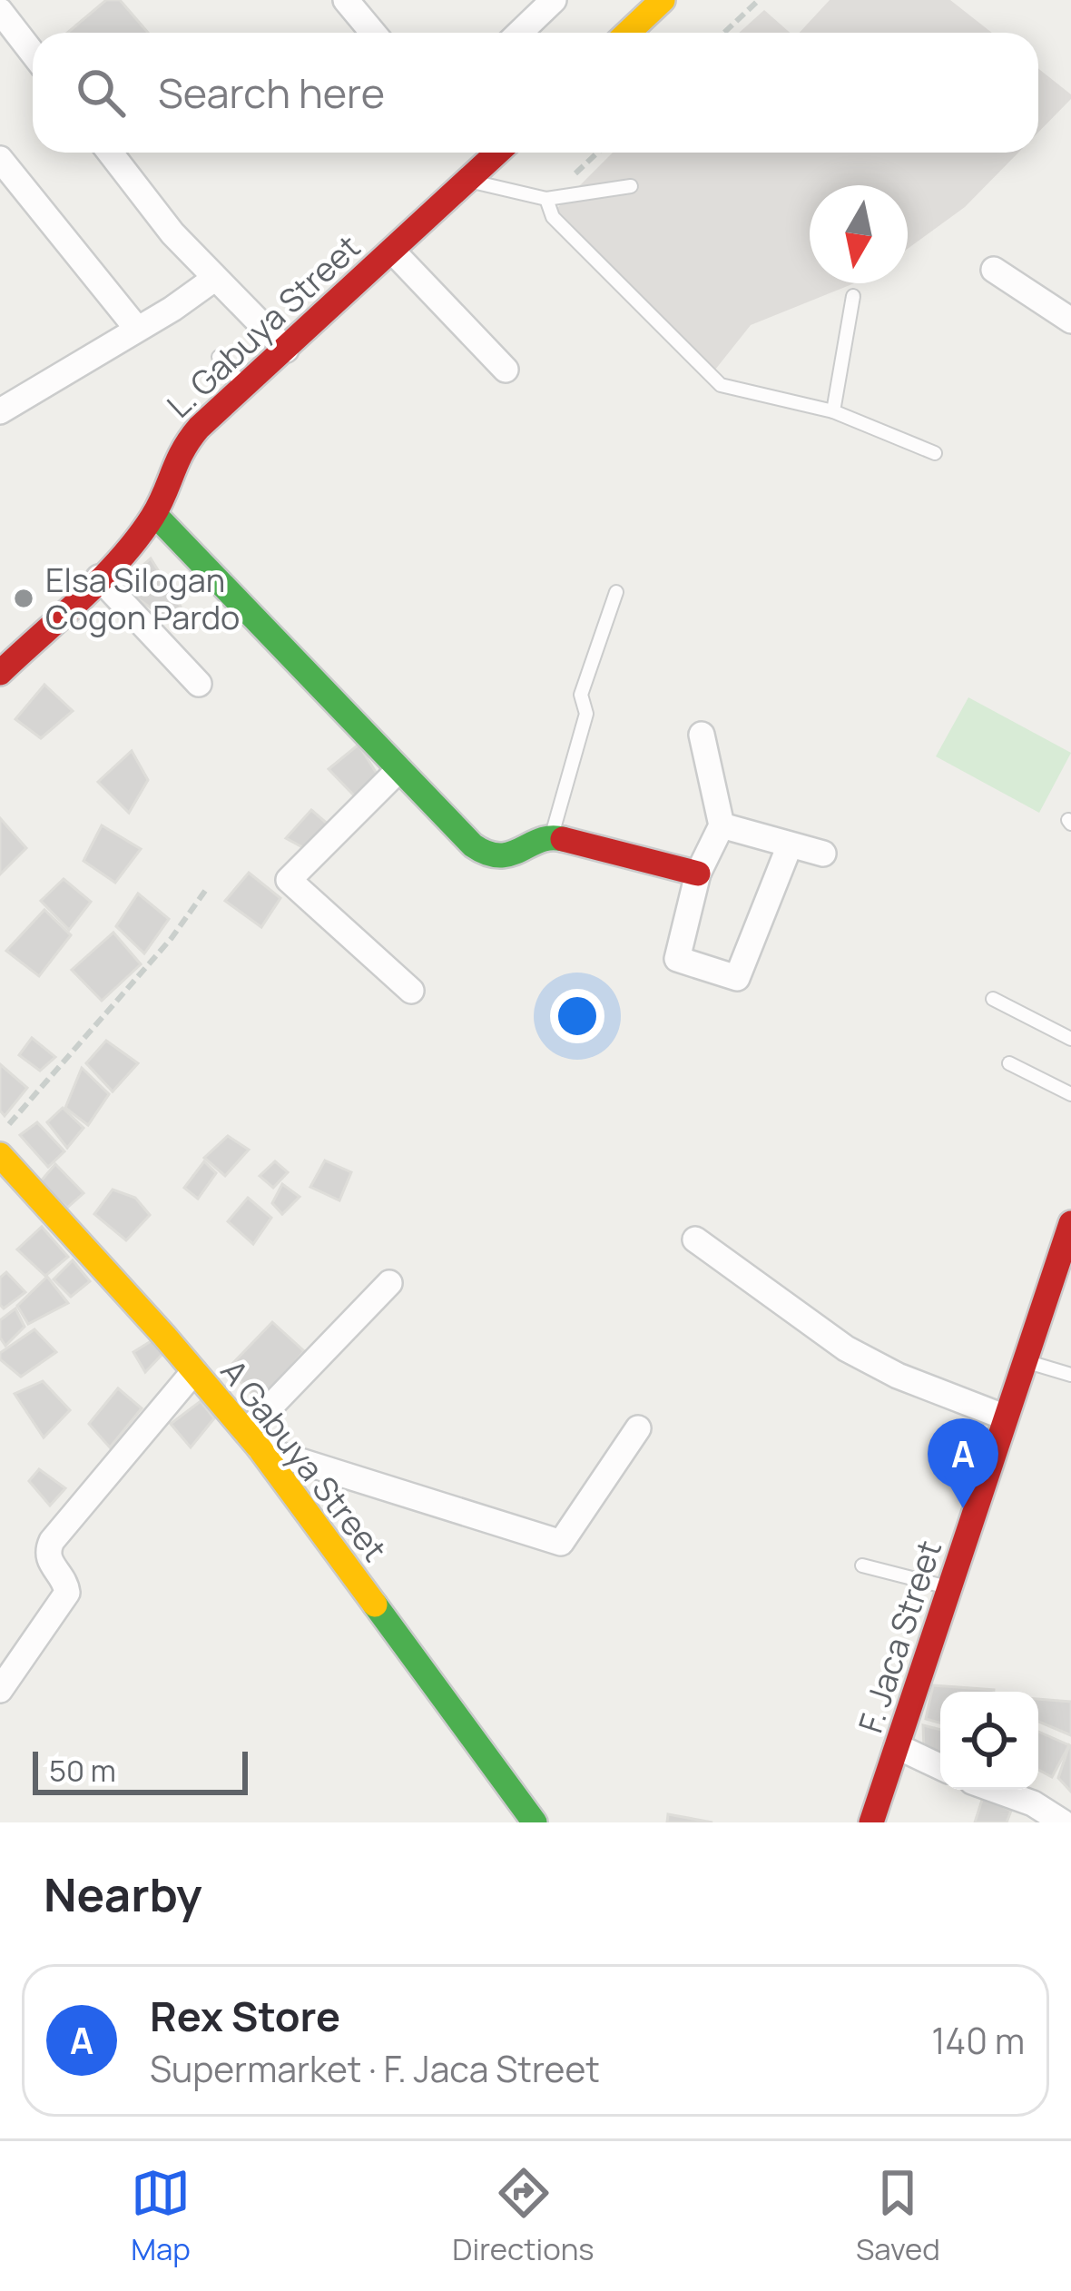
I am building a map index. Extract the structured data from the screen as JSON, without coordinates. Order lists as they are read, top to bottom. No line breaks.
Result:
{"streets":{"street":["L. Gabuya Street","A Gabuya Street","F. Jaca Street"]},"places":["Elsa Silogan Cogon Pardo"],"scale_bar":"50 m","north":"bottom","page":{"search":"Search here","pins":"A","scale":"50 m","heading":"Nearby","list":[{"mark":"A","name":"Rex Store","note":"Supermarket · F. Jaca Street","value":"140 m"}],"nav":["Map","Directions","Saved"]}}
